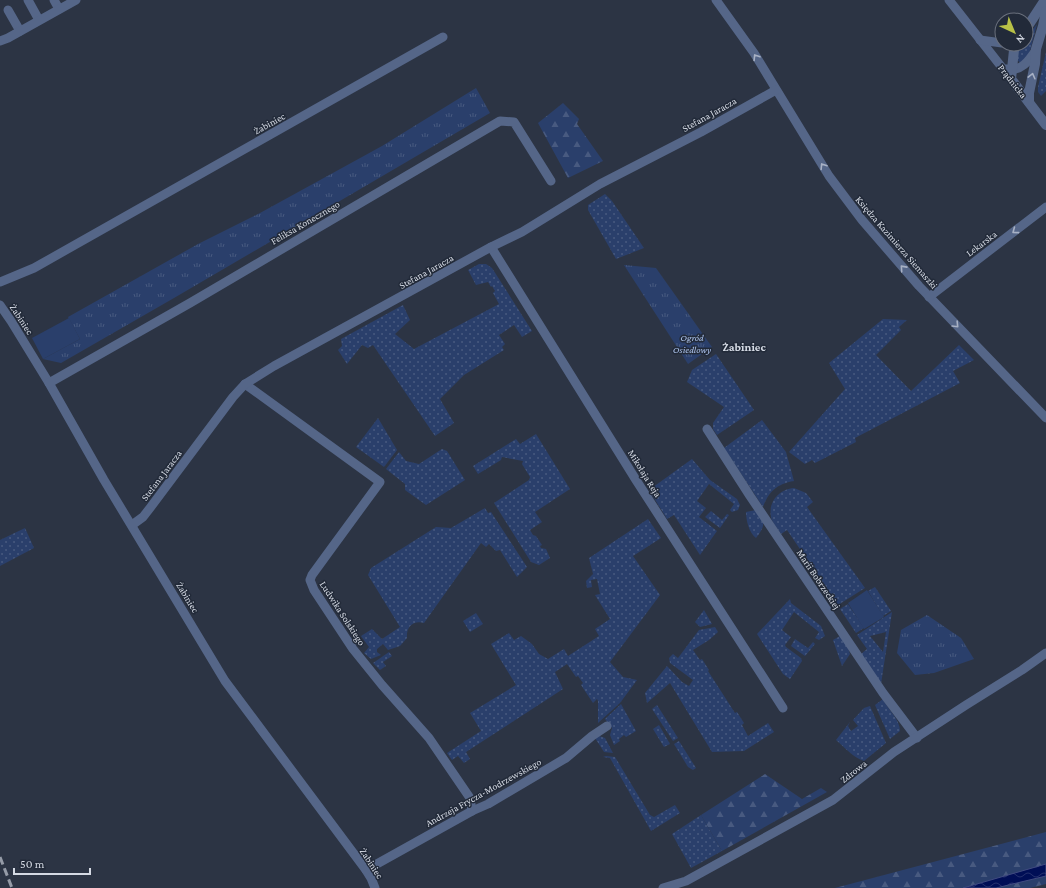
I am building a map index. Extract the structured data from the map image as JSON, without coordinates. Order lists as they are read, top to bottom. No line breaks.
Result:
{"streets":{"street":["Prądnicka","Stefana Jaracza","Żabiniec","Feliksa Konecznego","Księdza Kazimierza Siemaszki","Lekarska","Mikołaja Reja","Marii Bobrzeckiej","Ludwika Solskiego","Zdrowa","Andrzeja Frycza-Modrzewskiego"]},"crossings":[["Stefana Jaracza","Żabiniec"],["Stefana Jaracza","Księdza Kazimierza Siemaszki"],["Stefana Jaracza","Mikołaja Reja"],["Stefana Jaracza","Ludwika Solskiego"],["Żabiniec","Feliksa Konecznego"],["Żabiniec","Andrzeja Frycza-Modrzewskiego"],["Księdza Kazimierza Siemaszki","Lekarska"],["Marii Bobrzeckiej","Zdrowa"],["Ludwika Solskiego","Andrzeja Frycza-Modrzewskiego"]],"one_way":["Lekarska"],"districts":["Żabiniec"],"parks":["Ogród Osiedlowy"],"scale_bar":"50 m","north":"bottom right"}
